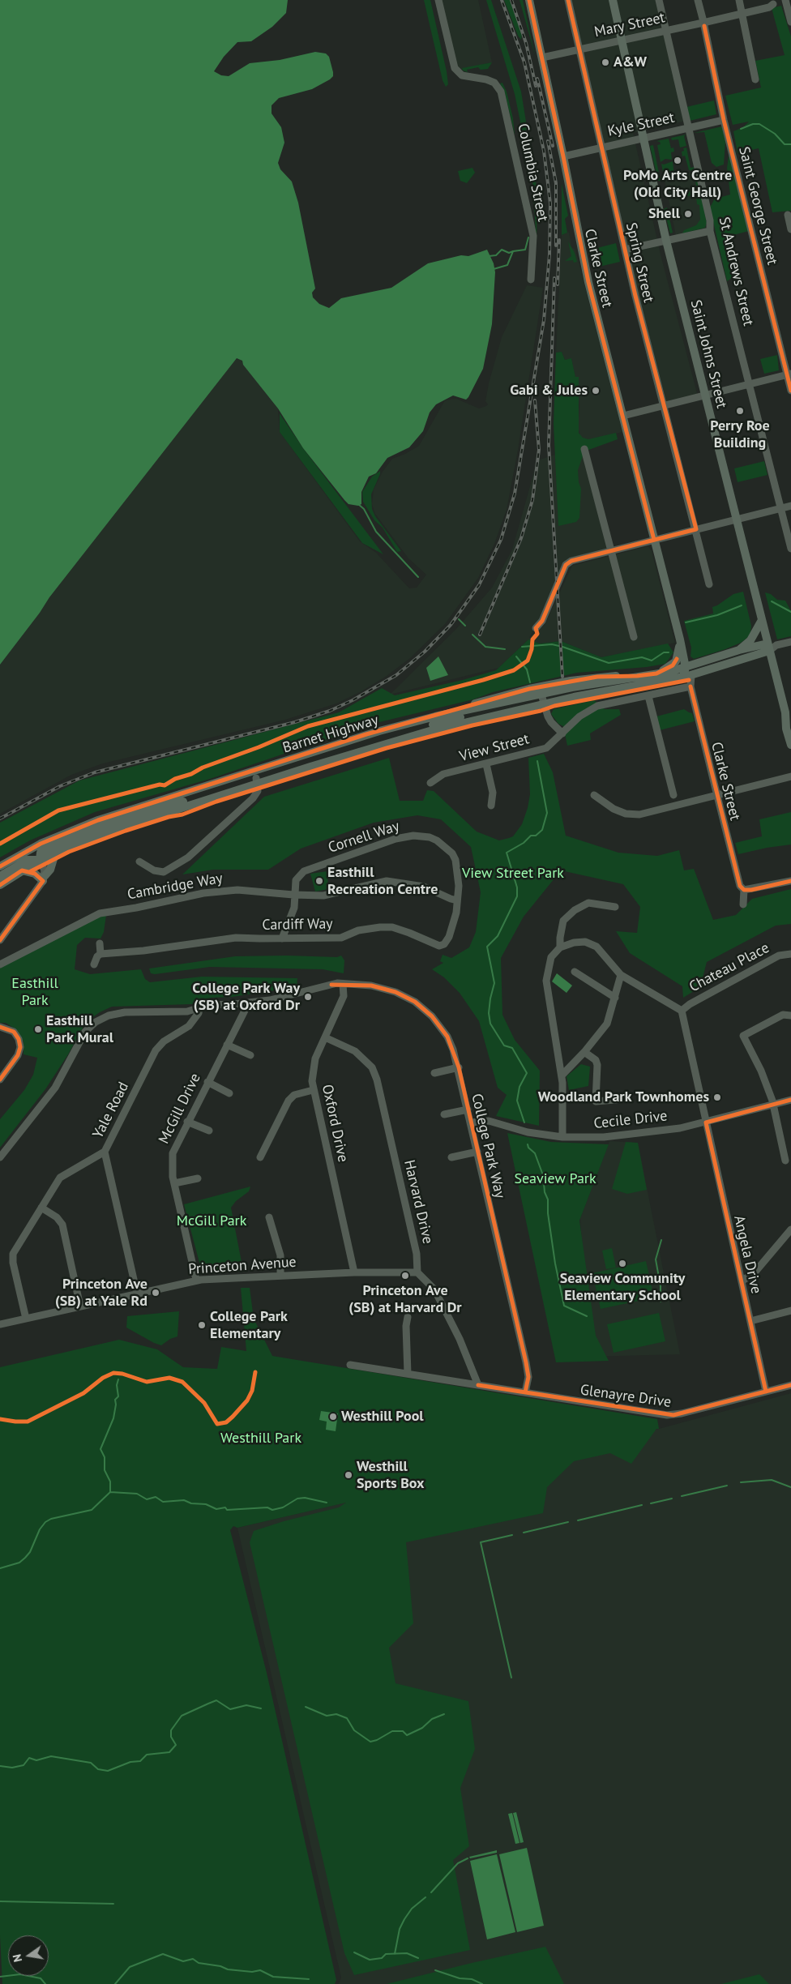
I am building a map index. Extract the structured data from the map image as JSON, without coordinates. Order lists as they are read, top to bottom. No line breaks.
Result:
{"streets":{"main road":["Clarke Street","Saint Johns Street","Barnet Highway"],"street":["Mary Street","Kyle Street","Columbia Street","Saint George Street","Spring Street","St Andrews Street","View Street","Cornell Way","Cambridge Way","Cardiff Way","Chateau Place","McGill Drive","Yale Road","Cecile Drive","Oxford Drive","College Park Way","Harvard Drive","Angela Drive","Princeton Avenue","Glenayre Drive"]},"crossings":[["Mary Street","Saint George Street"],["Mary Street","Spring Street"],["Mary Street","Clarke Street"],["Mary Street","St Andrews Street"],["Mary Street","Saint Johns Street"],["Kyle Street","Saint George Street"],["Kyle Street","Spring Street"],["Kyle Street","Clarke Street"],["Kyle Street","St Andrews Street"],["Kyle Street","Saint Johns Street"],["Clarke Street","Barnet Highway"],["Clarke Street","View Street"],["Saint Johns Street","Barnet Highway"],["Cornell Way","Cambridge Way"],["Cornell Way","Cardiff Way"],["Cambridge Way","Cardiff Way"],["Chateau Place","Angela Drive"],["McGill Drive","College Park Way"],["McGill Drive","Princeton Avenue"],["Yale Road","College Park Way"],["Yale Road","Princeton Avenue"],["Cecile Drive","College Park Way"],["Cecile Drive","Angela Drive"],["Oxford Drive","College Park Way"],["Oxford Drive","Harvard Drive"],["Oxford Drive","Princeton Avenue"],["College Park Way","Glenayre Drive"],["Harvard Drive","Princeton Avenue"],["Angela Drive","Glenayre Drive"]],"parks":["View Street Park","Easthill Park","Seaview Park","McGill Park","Westhill Park"],"places":["A&W","PoMo Arts Centre (Old City Hall)","Shell","Gabi & Jules","Perry Roe Building","Easthill Recreation Centre","College Park Way (SB) at Oxford Dr","Easthill Park Mural","Woodland Park Townhomes","Seaview Community Elementary School","Princeton Ave (SB) at Harvard Dr","Princeton Ave (SB) at Yale Rd","College Park Elementary","Westhill Pool","Westhill Sports Box"],"north":"left"}
